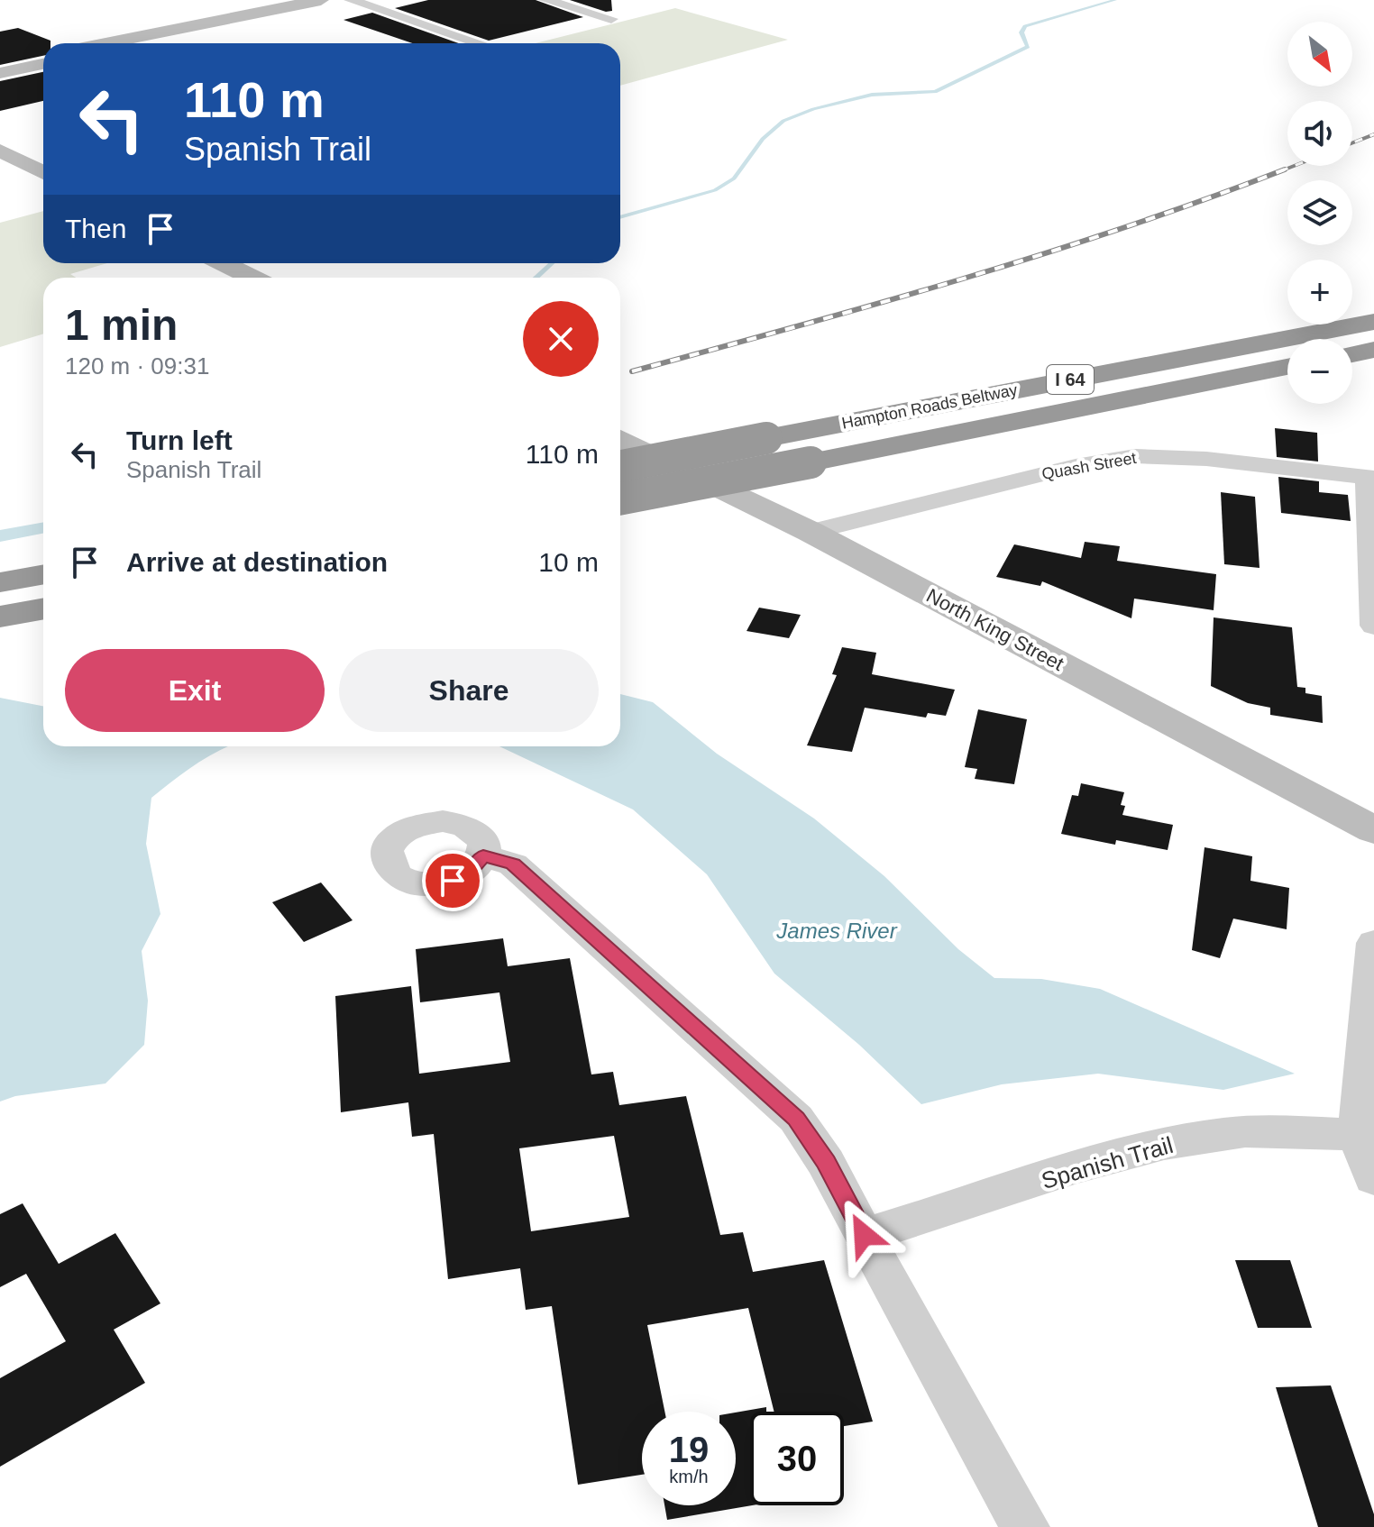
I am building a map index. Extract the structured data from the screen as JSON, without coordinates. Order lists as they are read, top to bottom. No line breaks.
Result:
{"streets":{"highway":["I 64","Hampton Roads Beltway"],"main road":["North King Street"],"street":["Quash Street","Spanish Trail"]},"crossings":[["Quash Street","North King Street"]],"water":["James River"],"north":"bottom right","page":{"map_buttons":["+","−"],"turn":["110 m","Spanish Trail"],"then":"Then","heading":["1 min","120 m · 09:31"],"list":[{"name":"Turn left","note":"Spanish Trail","value":"110 m"},{"name":"Arrive at destination","value":"10 m"}],"buttons":["Exit","Share"],"speed":"19 km/h","limit":"30"}}
